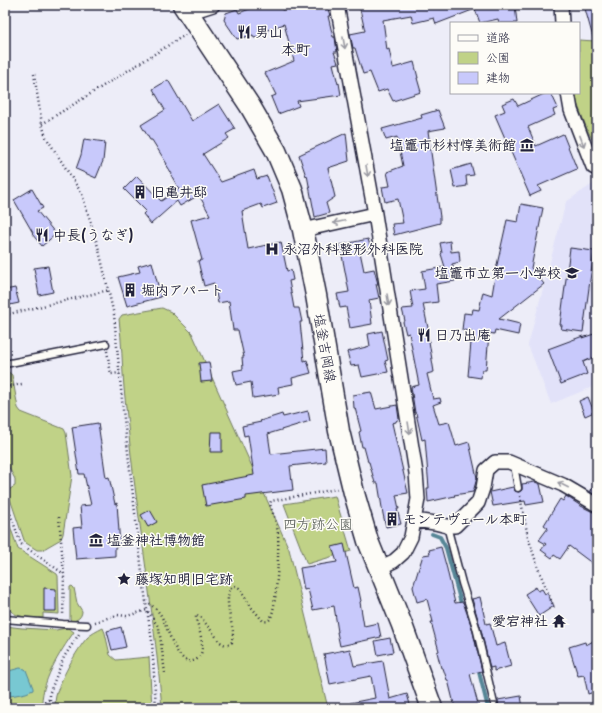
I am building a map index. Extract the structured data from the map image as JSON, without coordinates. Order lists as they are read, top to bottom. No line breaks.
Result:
{"streets":{"main road":["塩釜吉岡線"]},"districts":["本町"],"parks":["四方跡公園"],"places":{"restaurant":["男山","中長(うなぎ)","日乃出庵"],"museum":["塩竈市杉村惇美術館","塩釜神社博物館"],"building":["旧亀井邸","堀内アパート","モンテヴェール本町"],"hospital":["永沼外科整形外科医院"],"school or university":["塩竈市立第一小学校"],"place":["藤塚知明旧宅跡"],"temple":["愛宕神社"]},"legend":["道路","公園","建物"]}
